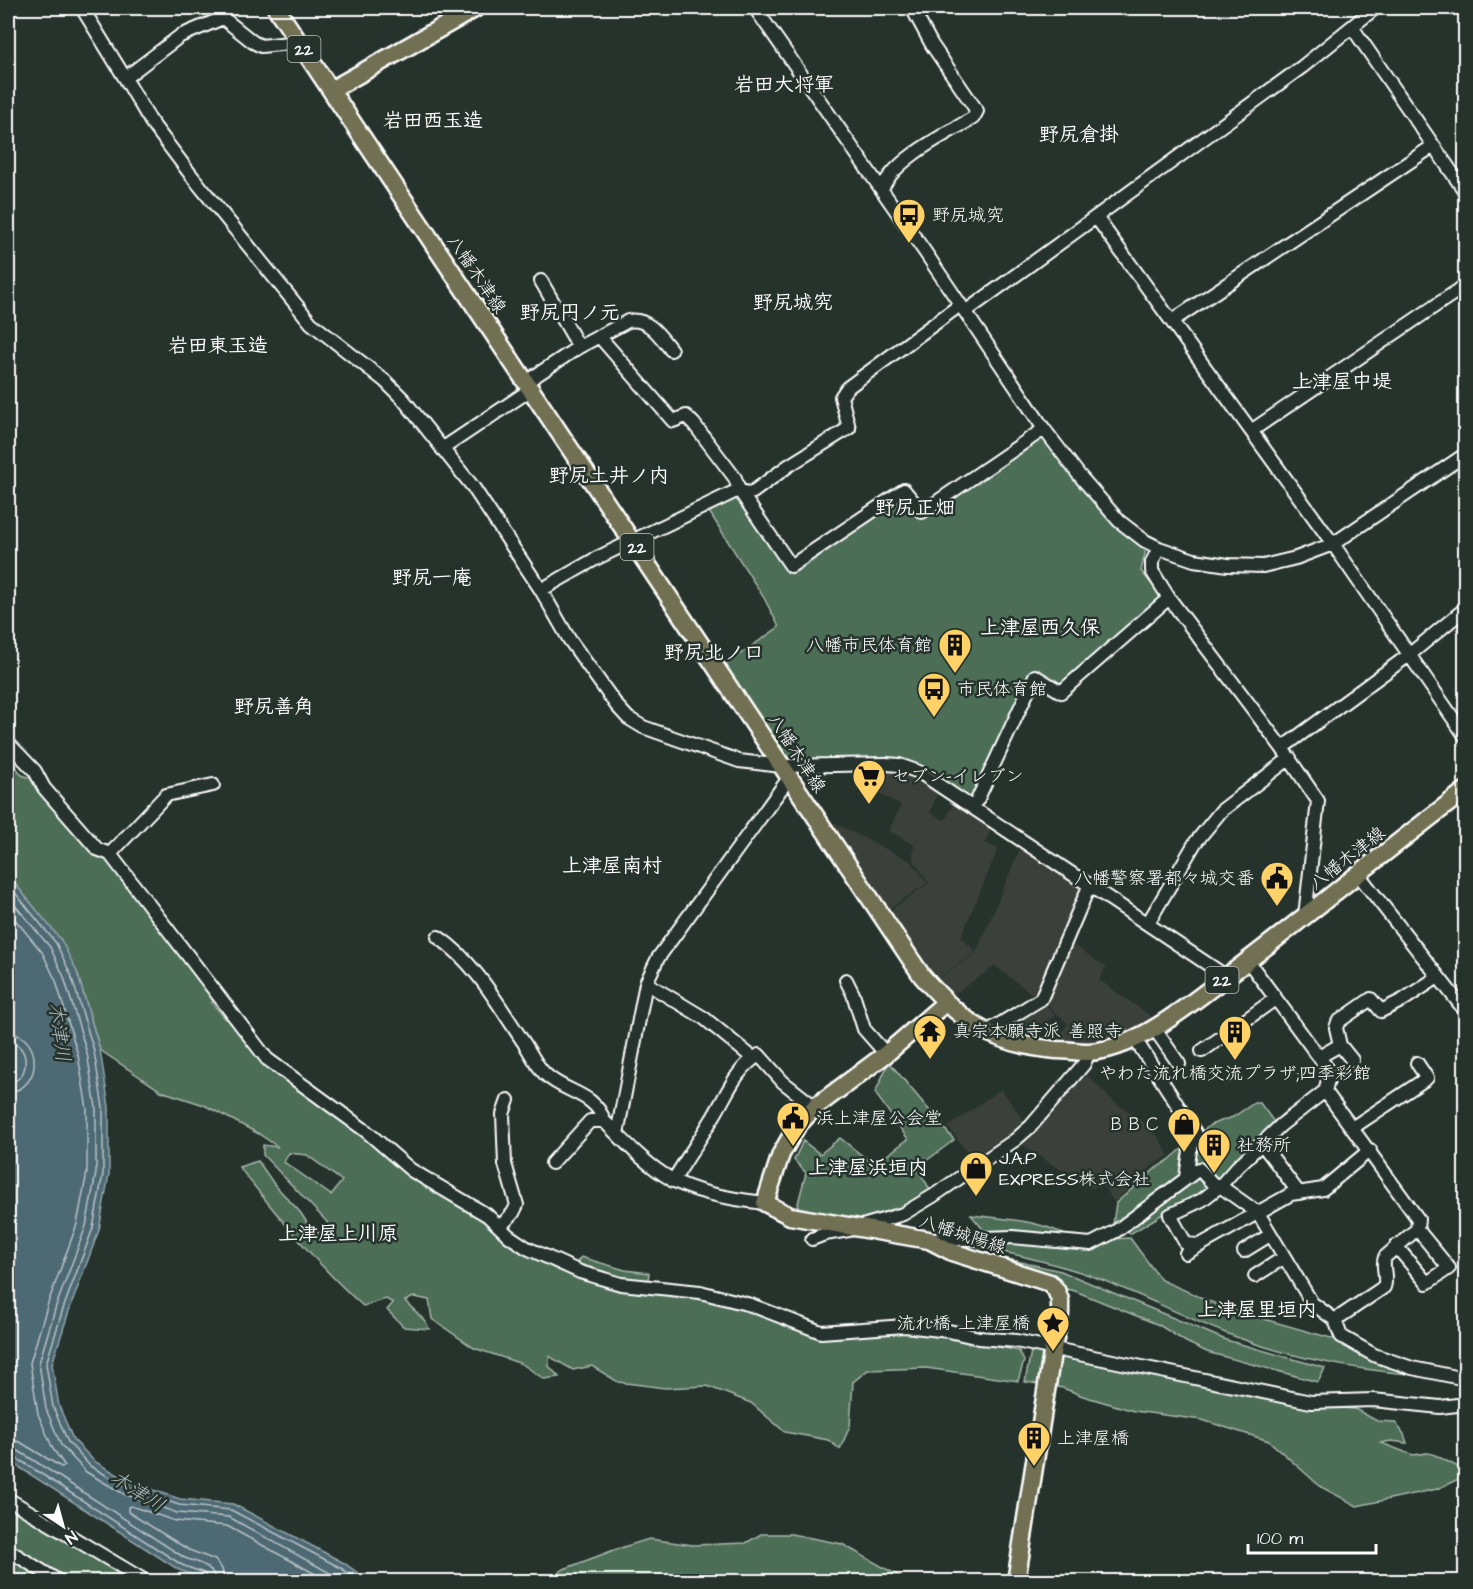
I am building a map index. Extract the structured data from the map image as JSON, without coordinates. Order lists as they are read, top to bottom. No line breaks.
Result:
{"streets":{"main road":["22","八幡木津線","八幡城陽線"]},"districts":["岩田大将軍","岩田西玉造","野尻倉掛","野尻城究","野尻円ノ元","岩田東玉造","上津屋中堤","野尻土井ノ内","野尻正畑","野尻一庵","上津屋西久保","野尻北ノ口","野尻善角","上津屋南村","上津屋浜垣内","上津屋上川原","上津屋里垣内"],"water":["木津川"],"places":{"bus stop":["野尻城究","市民体育館"],"building":["八幡市民体育館","やわた流れ橋交流プラザ;四季彩館","社務所","上津屋橋"],"supermarket":["セブン-イレブン"],"public building":["八幡警察署都々城交番","浜上津屋公会堂"],"temple":["真宗本願寺派 善照寺"],"shop":["ＢＢＣ","J.A.P EXPRESS株式会社"],"place":["流れ橋 上津屋橋"]},"scale_bar":"100 m","north":"bottom right"}
